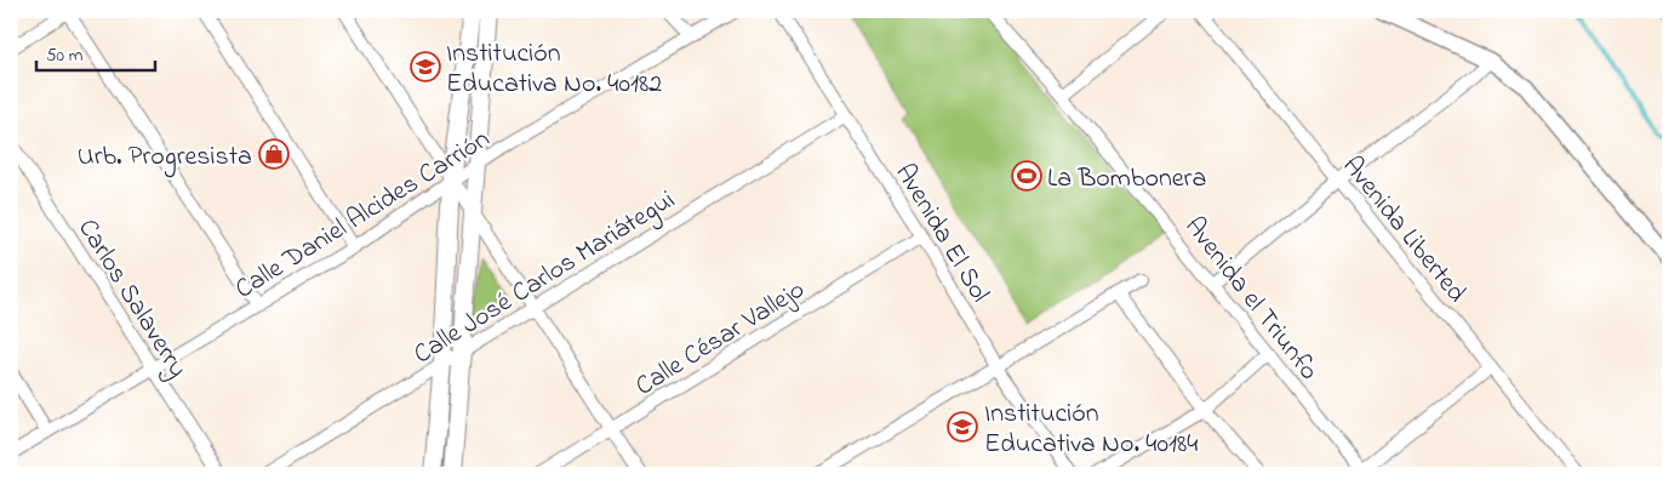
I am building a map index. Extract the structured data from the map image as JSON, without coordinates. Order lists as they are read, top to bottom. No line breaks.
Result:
{"streets":{"street":["Calle Daniel Alcides Carrión","Avenida Liberted","Avenida El Sol","Calle José Carlos Mariátegui","Carlos Salaverry","Avenida el Triunfo","Calle César Vallejo"]},"crossings":[["Calle Daniel Alcides Carrión","Carlos Salaverry"],["Avenida El Sol","Calle José Carlos Mariátegui"],["Avenida El Sol","Calle César Vallejo"]],"places":{"school or university":["Institución Educativa No. 40182","Institución Educativa No. 40184"],"shop":["Urb. Progresista"],"sports":["La Bombonera"]},"scale_bar":"50 m"}
